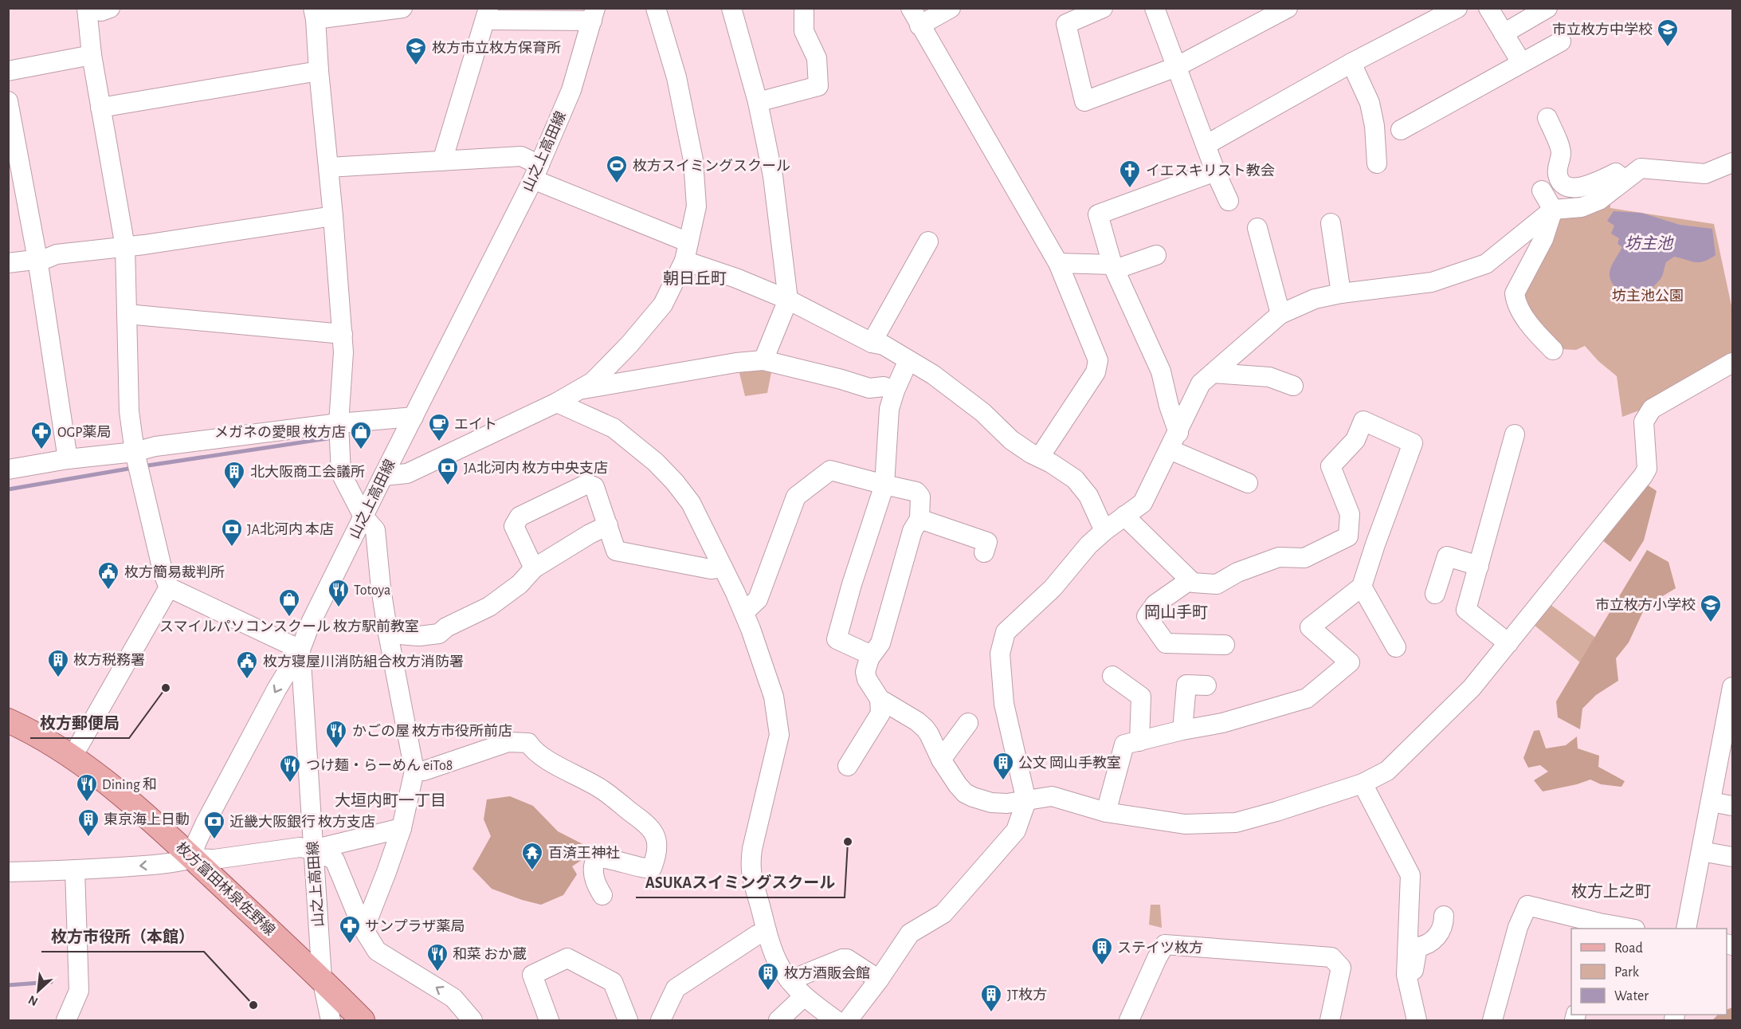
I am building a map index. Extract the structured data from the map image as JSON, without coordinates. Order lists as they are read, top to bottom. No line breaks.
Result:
{"streets":{"main road":["枚方富田林泉佐野線"],"street":["山之上高田線"]},"crossings":[["山之上高田線","枚方富田林泉佐野線"]],"districts":["朝日丘町","岡山手町","大垣内町一丁目","枚方上之町"],"water":["坊主池"],"parks":["坊主池公園"],"places":{"school or university":["市立枚方中学校","枚方市立枚方保育所","市立枚方小学校"],"sports":["枚方スイミングスクール"],"church":["イエスキリスト教会"],"cafe":["エイト"],"pharmacy":["OGP薬局","サンプラザ薬局"],"shop":["メガネの愛眼 枚方店","スマイルパソコンスクール 枚方駅前教室"],"bank":["JA北河内 枚方中央支店","JA北河内 本店","近畿大阪銀行 枚方支店"],"building":["北大阪商工会議所","枚方税務署","公文 岡山手教室","東京海上日動","ステイツ枚方","枚方酒販会館","JT枚方"],"public building":["枚方簡易裁判所","枚方寝屋川消防組合枚方消防署"],"restaurant":["Totoya","かごの屋 枚方市役所前店","つけ麺・らーめん eiTo8","Dining 和","和菜 おか蔵"],"other":["枚方郵便局","ASUKAスイミングスクール","枚方市役所（本館）"],"temple":["百済王神社"]},"legend":["Road","Park","Water"],"north":"bottom left"}
